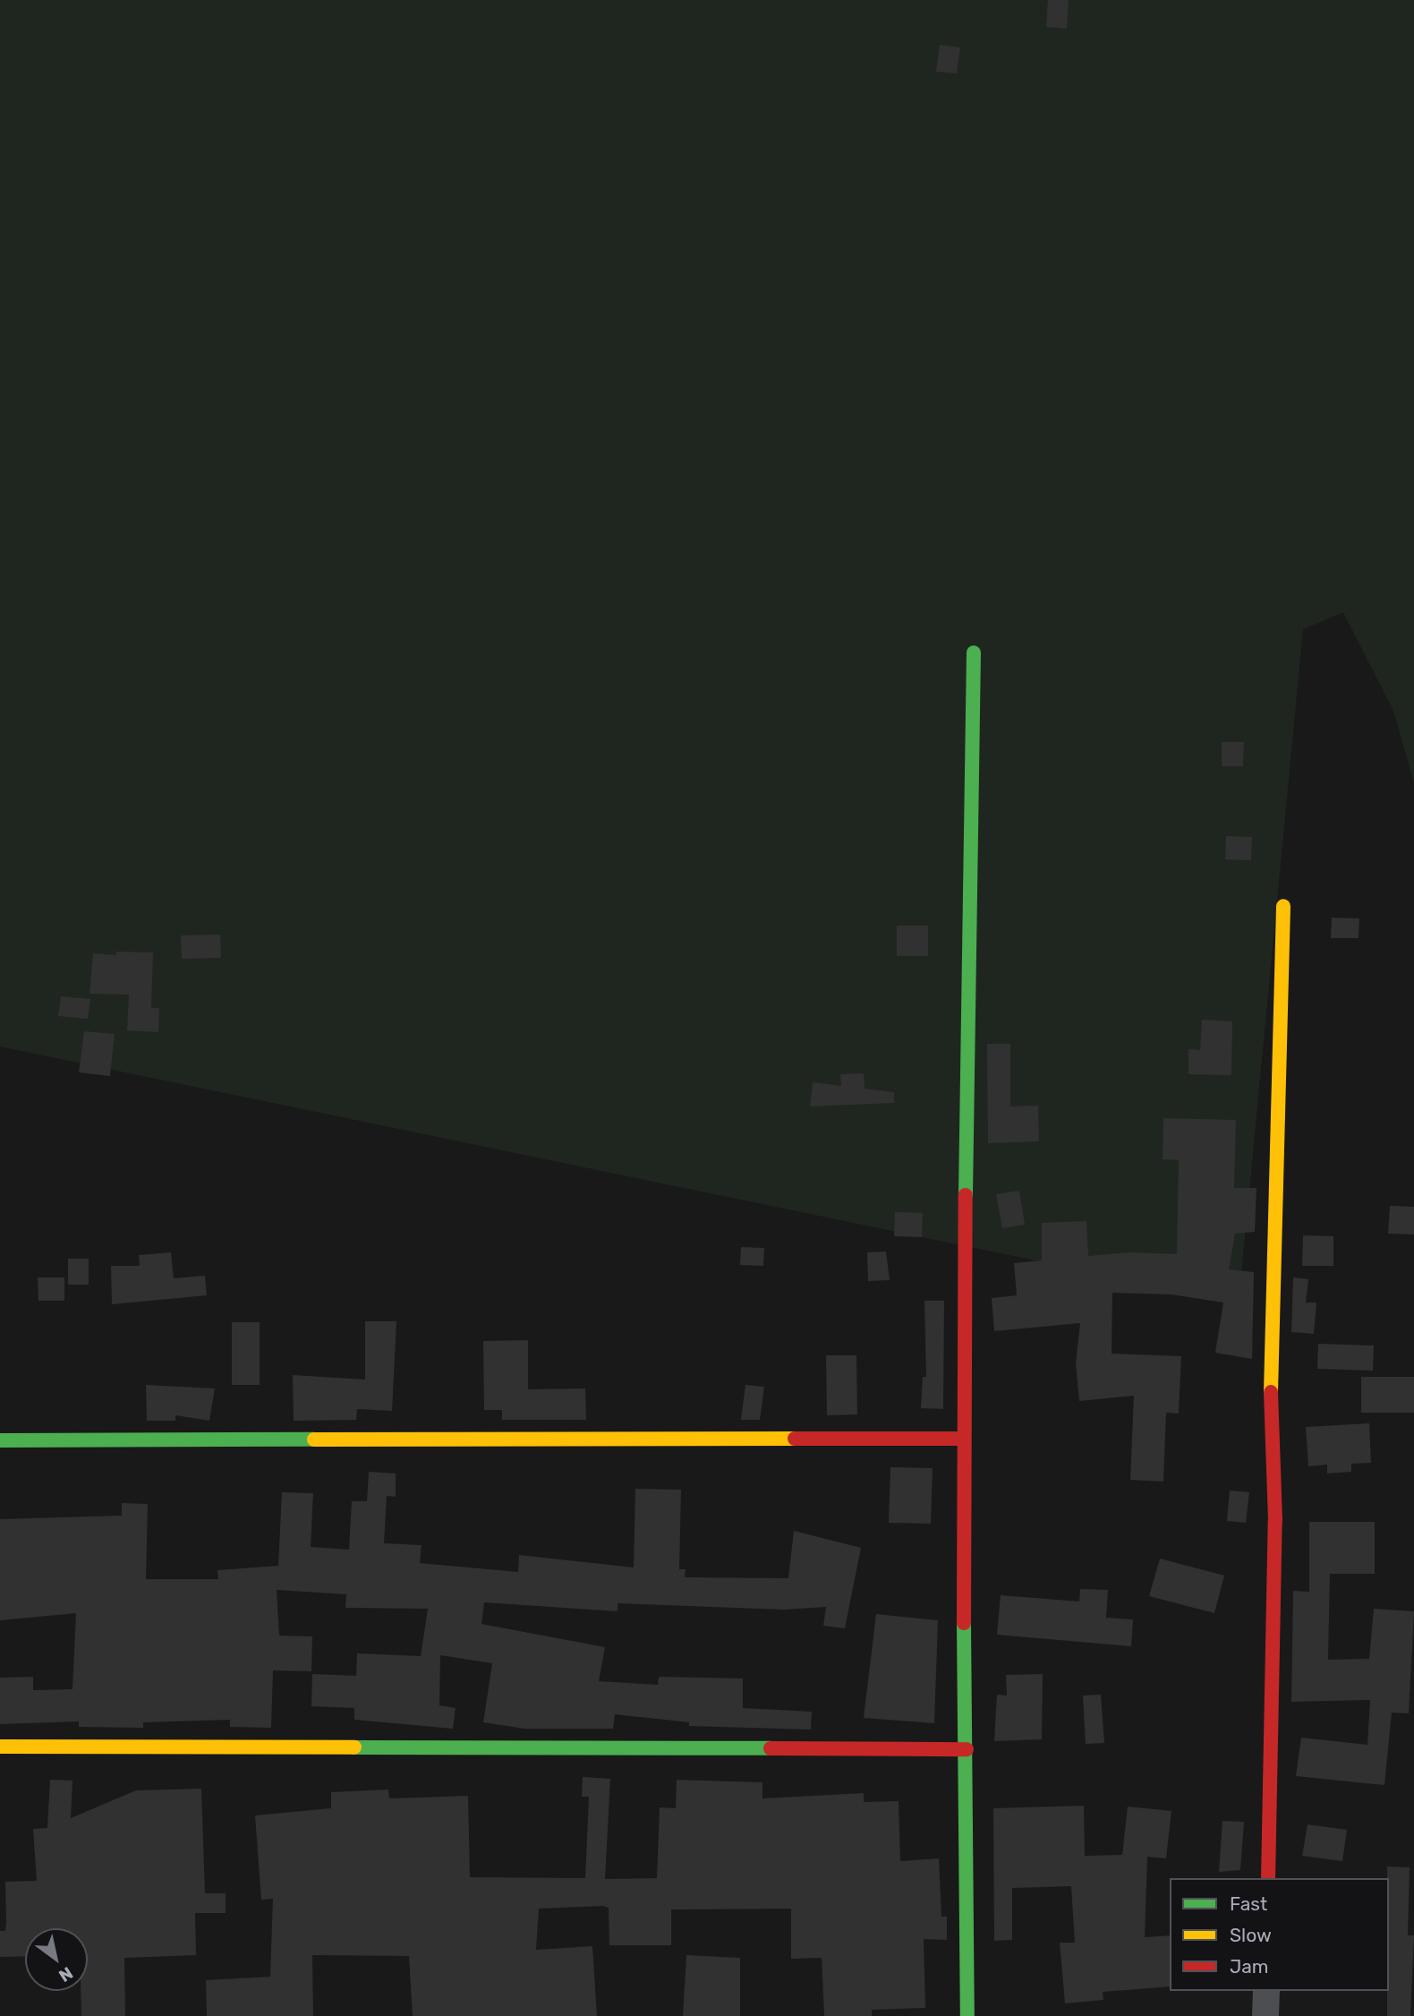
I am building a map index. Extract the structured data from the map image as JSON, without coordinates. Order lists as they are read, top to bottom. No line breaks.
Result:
{"legend":["Fast","Slow","Jam"],"north":"bottom right"}
